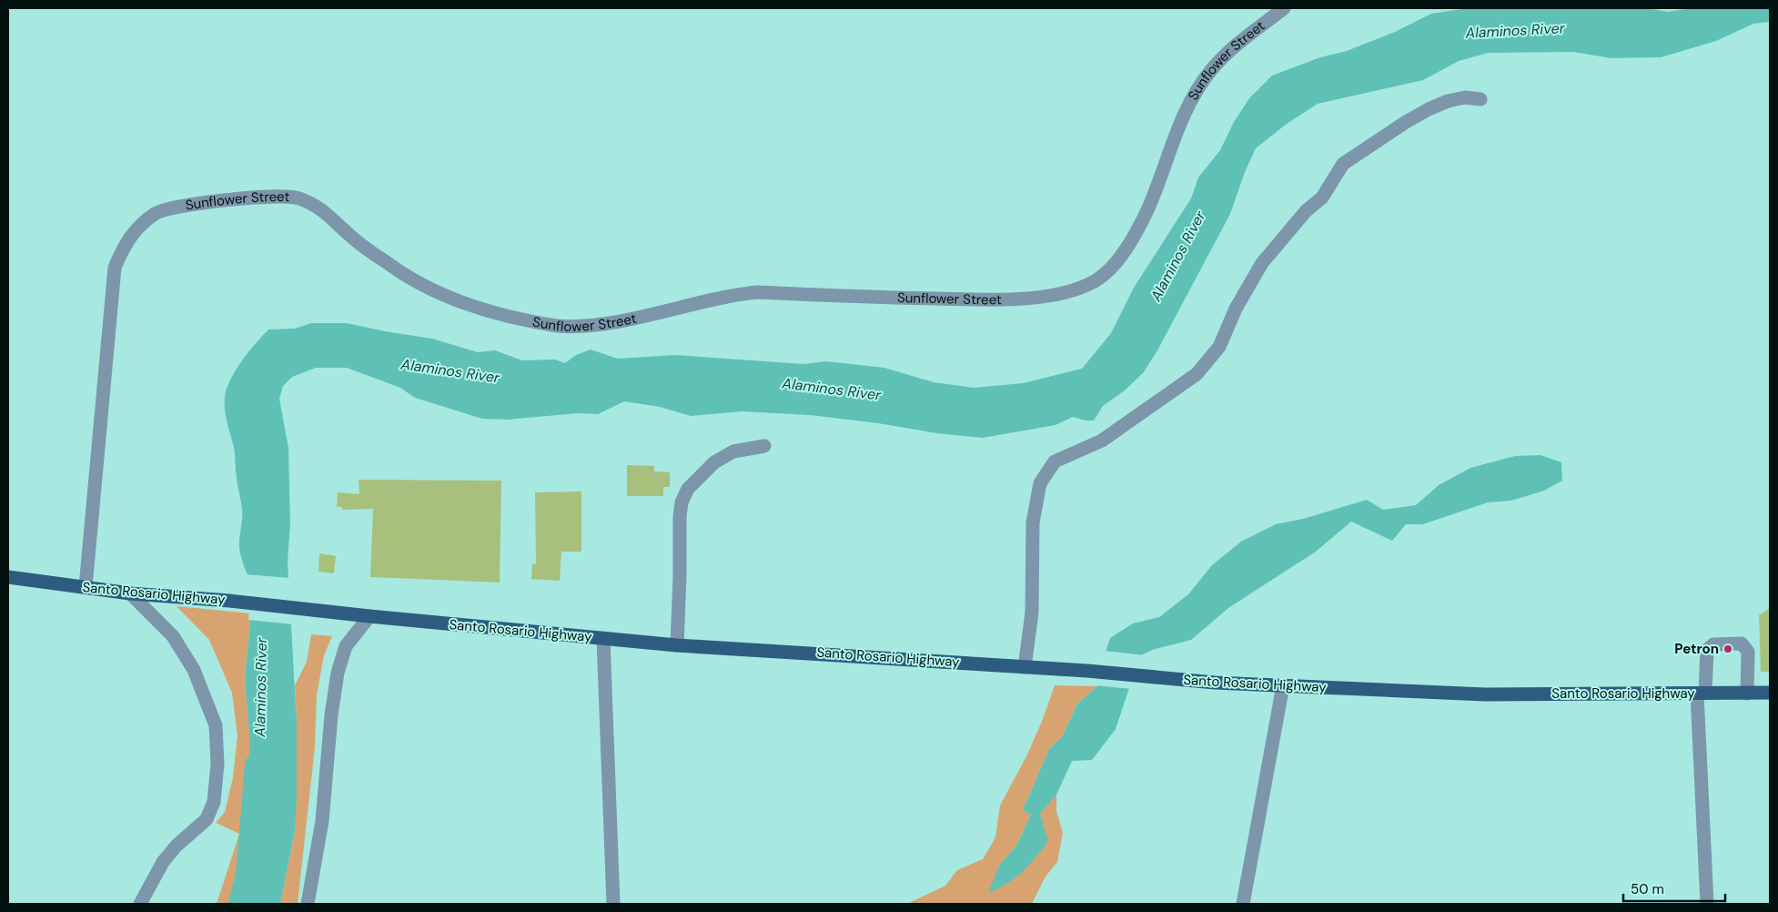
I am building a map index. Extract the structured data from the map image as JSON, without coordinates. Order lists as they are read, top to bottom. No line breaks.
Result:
{"streets":{"main road":["Santo Rosario Highway"],"street":["Sunflower Street"]},"crossings":[["Sunflower Street","Santo Rosario Highway"]],"water":["Alaminos River"],"places":["Petron"],"scale_bar":"50 m"}
